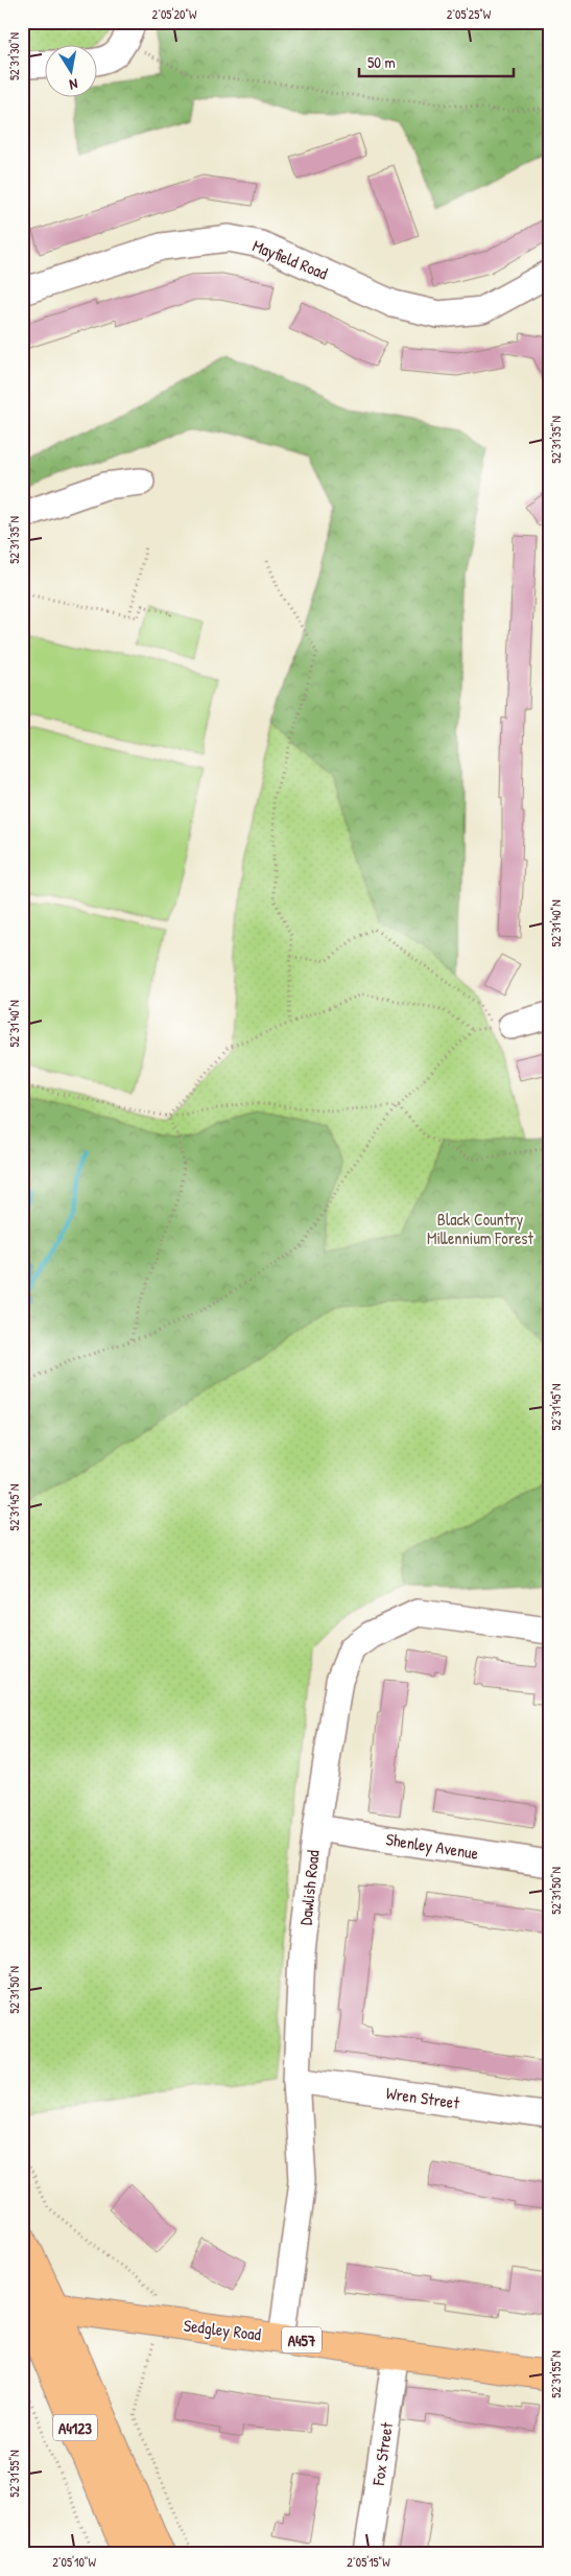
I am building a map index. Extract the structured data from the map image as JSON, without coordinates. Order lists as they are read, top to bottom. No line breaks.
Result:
{"streets":{"main road":["Sedgley Road","A457","A4123"],"street":["Mayfield Road","Shenley Avenue","Dawlish Road","Wren Street","Fox Street"]},"crossings":[["Shenley Avenue","Dawlish Road"],["Dawlish Road","Wren Street"],["Dawlish Road","Sedgley Road"],["Sedgley Road","A4123"],["Sedgley Road","Fox Street"]],"parks":["Black Country Millennium Forest"],"scale_bar":"50 m","north":"bottom","coordinates":["2°05'20\"W","2°05'25\"W","52°31'30\"N","52°31'35\"N","52°31'40\"N","52°31'45\"N","52°31'50\"N","52°31'55\"N","2°05'10\"W","2°05'15\"W"]}
